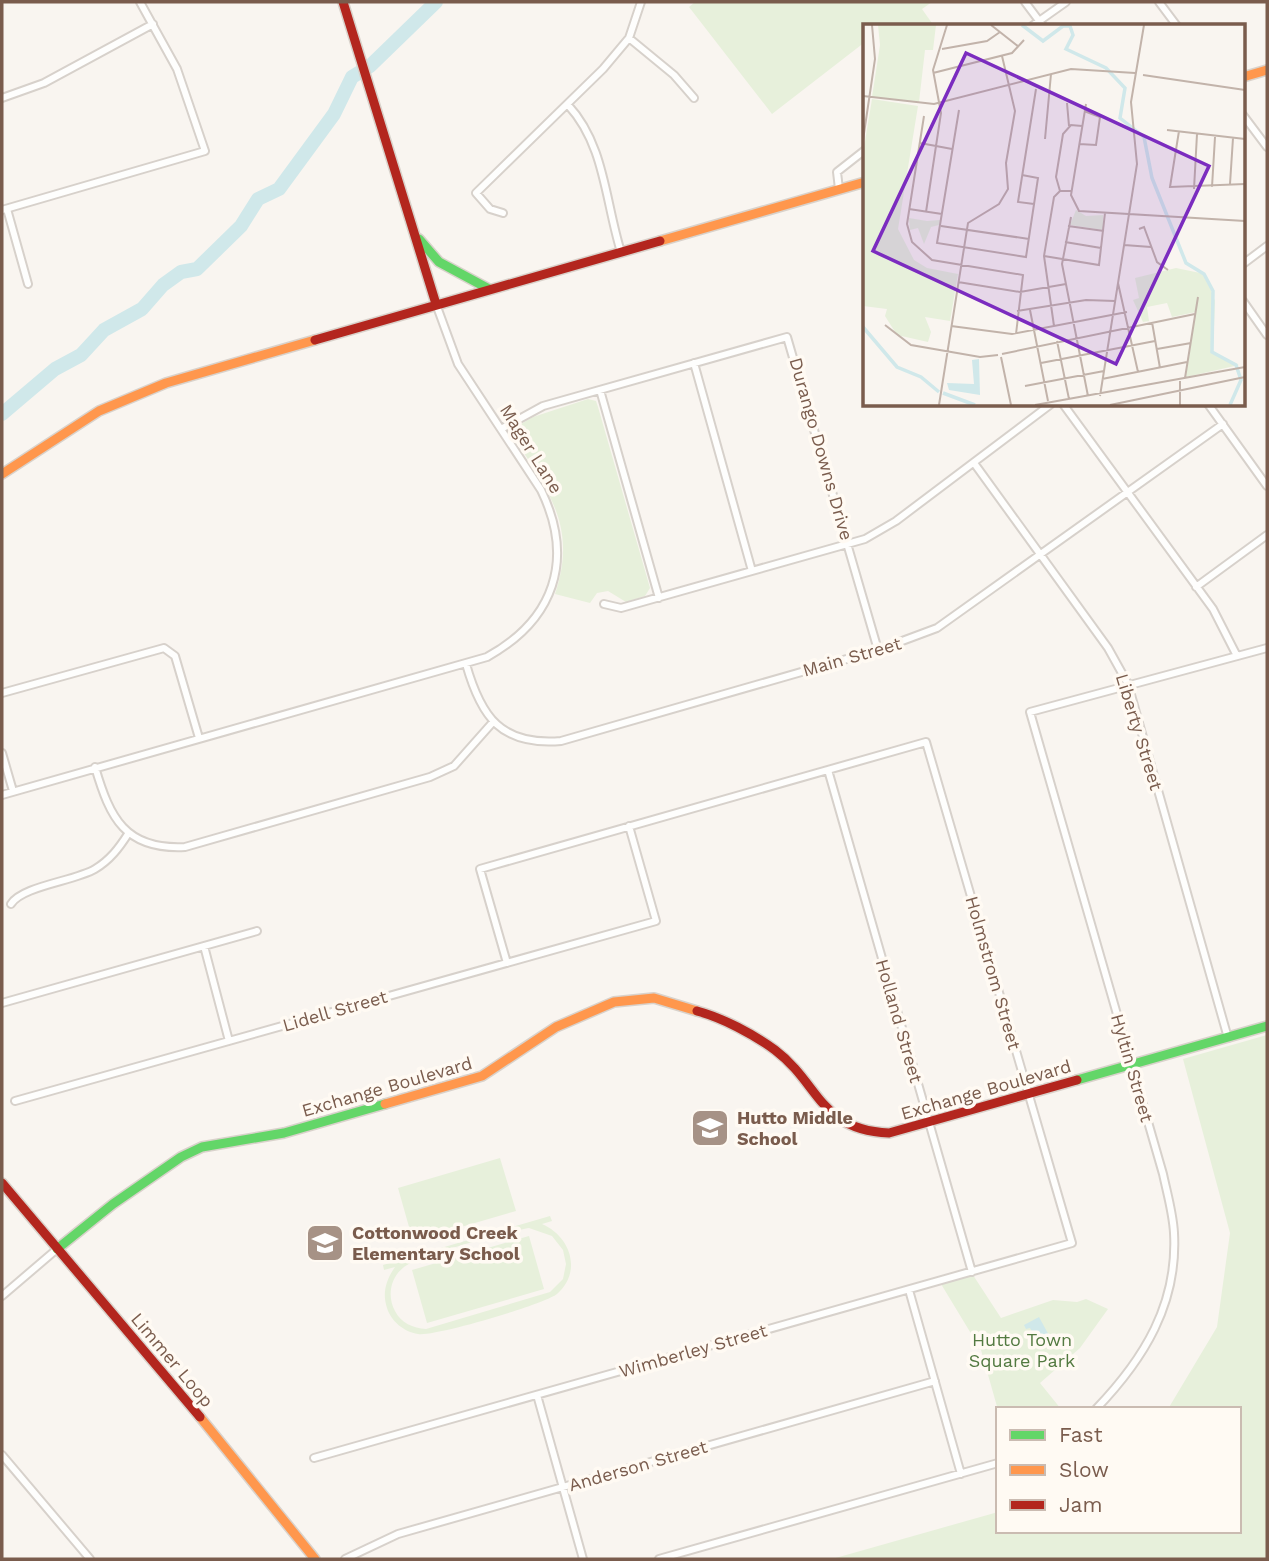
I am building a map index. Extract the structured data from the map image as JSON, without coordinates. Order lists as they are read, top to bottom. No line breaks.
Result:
{"streets":{"street":["Mager Lane","Durango Downs Drive","Main Street","Liberty Street","Holmstrom Street","Lidell Street","Holland Street","Hyltin Street","Exchange Boulevard","Wimberley Street","Limmer Loop","Anderson Street"]},"crossings":[["Mager Lane","Durango Downs Drive"],["Durango Downs Drive","Main Street"],["Main Street","Liberty Street"],["Liberty Street","Hyltin Street"],["Liberty Street","Exchange Boulevard"],["Holmstrom Street","Holland Street"],["Holmstrom Street","Exchange Boulevard"],["Holmstrom Street","Wimberley Street"],["Holland Street","Exchange Boulevard"],["Holland Street","Wimberley Street"],["Hyltin Street","Exchange Boulevard"],["Exchange Boulevard","Limmer Loop"]],"parks":["Hutto Town Square Park"],"places":{"school or university":["Hutto Middle School","Cottonwood Creek Elementary School"]},"legend":["Fast","Slow","Jam"]}
